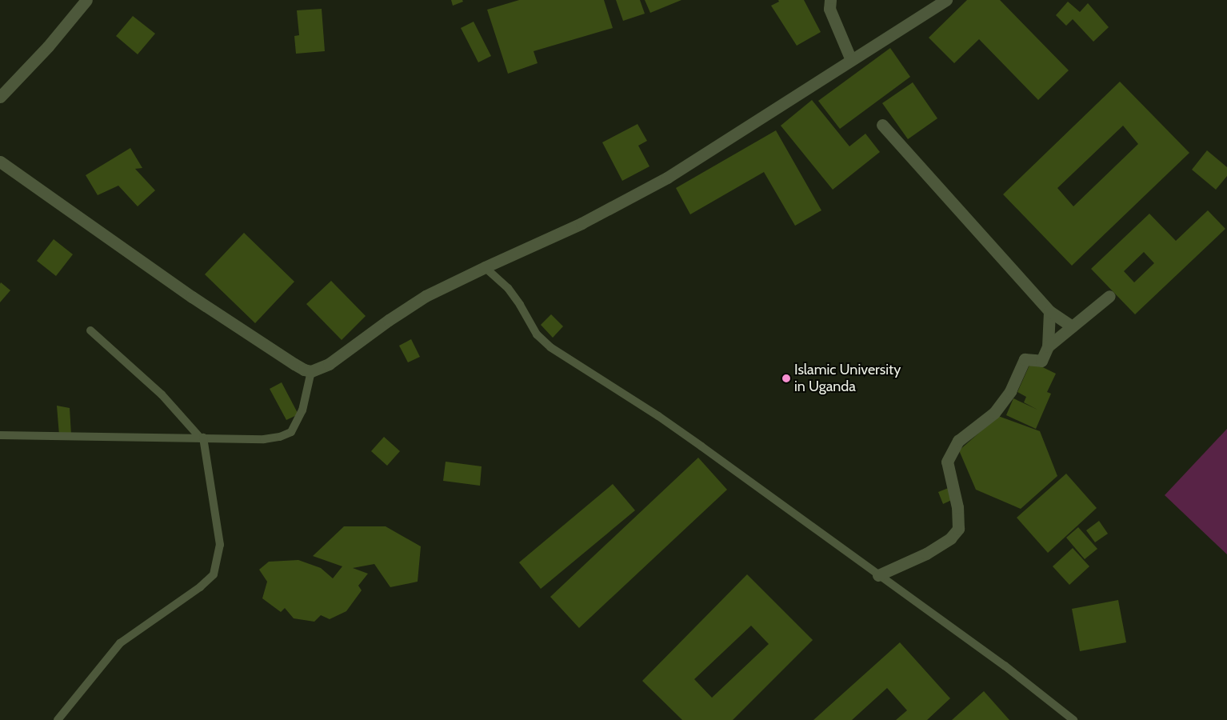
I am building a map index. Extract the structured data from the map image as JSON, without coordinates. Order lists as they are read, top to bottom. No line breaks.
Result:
{"places":["Islamic University in Uganda"]}
